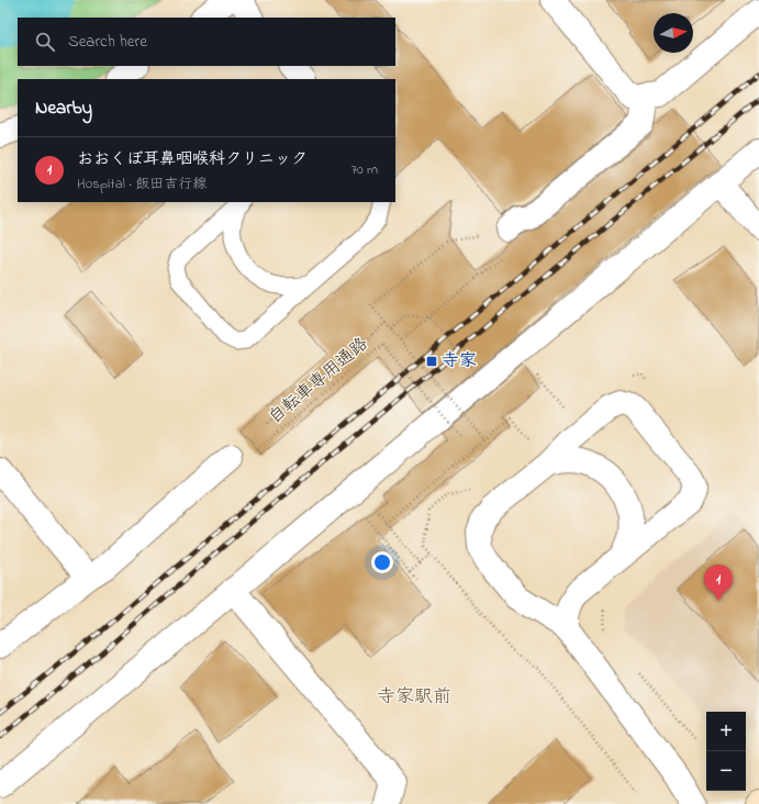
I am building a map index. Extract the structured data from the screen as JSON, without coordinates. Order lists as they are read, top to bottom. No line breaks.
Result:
{"streets":{"path":["自転車専用通路"]},"districts":["寺家駅前"],"places":{"transit":["寺家"]},"north":"right","page":{"search":"Search here","heading":"Nearby","list":[{"mark":"1","name":"おおくぼ耳鼻咽喉科クリニック","note":"Hospital · 飯田吉行線","value":"70 m"}],"pins":"1","map_buttons":["+","−"]}}
